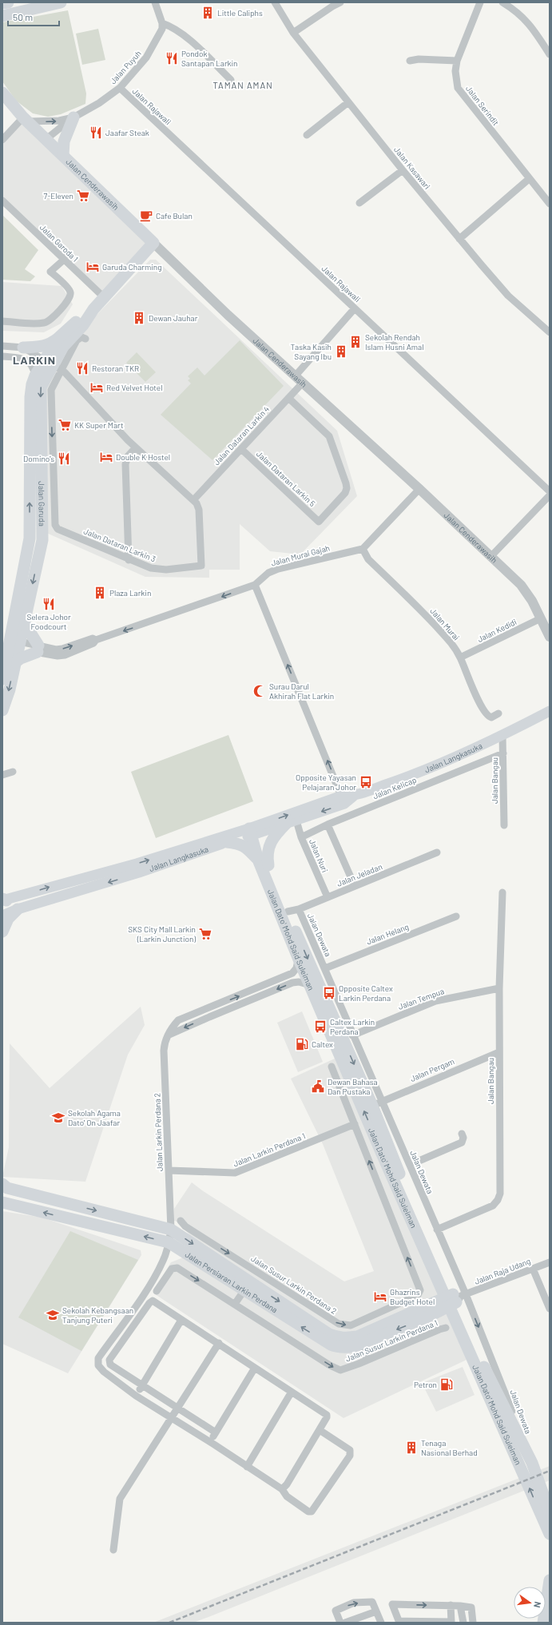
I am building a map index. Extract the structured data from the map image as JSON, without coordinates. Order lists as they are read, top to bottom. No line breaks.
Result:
{"streets":{"main road":["Jalan Cenderawasih","Jalan Garuda","Jalan Langkasuka","Jalan Dato' Mohd Said Suleiman","Jalan Persiaran Larkin Perdana"],"street":["Jalan Puyuh","Jalan Serindit","Jalan Rajawali","Jalan Kasawari","Jalan Garoda 1","Jalan Dataran Larkin 4","Jalan Dataran Larkin 5","Jalan Dataran Larkin 3","Jalan Murai Gajah","Jalan Murai","Jalan Kedidi","Jalan Bangau","Jalan Kelicap","Jalan Nuri","Jalan Jeladan","Jalan Helang","Jalan Dewata","Jalan Tempua","Jalan Pergam","Jalan Larkin Perdana 2","Jalan Larkin Perdana 1","Jalan Raja Udang","Jalan Susur Larkin Perdana 2","Jalan Susur Larkin Perdana 1"]},"crossings":[["Jalan Puyuh","Jalan Rajawali"],["Jalan Puyuh","Jalan Cenderawasih"],["Jalan Cenderawasih","Jalan Dataran Larkin 4"],["Jalan Cenderawasih","Jalan Garuda"],["Jalan Cenderawasih","Jalan Kedidi"],["Jalan Garoda 1","Jalan Garuda"],["Jalan Dataran Larkin 4","Jalan Dataran Larkin 5"],["Jalan Dataran Larkin 4","Jalan Dataran Larkin 3"],["Jalan Garuda","Jalan Murai Gajah"],["Jalan Murai Gajah","Jalan Murai"],["Jalan Murai","Jalan Kedidi"],["Jalan Langkasuka","Jalan Bangau"],["Jalan Langkasuka","Jalan Nuri"],["Jalan Langkasuka","Jalan Dato' Mohd Said Suleiman"],["Jalan Bangau","Jalan Kelicap"],["Jalan Bangau","Jalan Dewata"],["Jalan Bangau","Jalan Tempua"],["Jalan Bangau","Jalan Pergam"],["Jalan Kelicap","Jalan Nuri"],["Jalan Nuri","Jalan Jeladan"],["Jalan Jeladan","Jalan Dewata"],["Jalan Jeladan","Jalan Dato' Mohd Said Suleiman"],["Jalan Helang","Jalan Dewata"],["Jalan Dewata","Jalan Dato' Mohd Said Suleiman"],["Jalan Dewata","Jalan Tempua"],["Jalan Dewata","Jalan Pergam"],["Jalan Dewata","Jalan Raja Udang"],["Jalan Dewata","Jalan Persiaran Larkin Perdana"],["Jalan Dato' Mohd Said Suleiman","Jalan Tempua"],["Jalan Dato' Mohd Said Suleiman","Jalan Pergam"],["Jalan Dato' Mohd Said Suleiman","Jalan Larkin Perdana 2"],["Jalan Dato' Mohd Said Suleiman","Jalan Raja Udang"],["Jalan Dato' Mohd Said Suleiman","Jalan Persiaran Larkin Perdana"],["Jalan Larkin Perdana 2","Jalan Larkin Perdana 1"],["Jalan Larkin Perdana 2","Jalan Persiaran Larkin Perdana"],["Jalan Larkin Perdana 1","Jalan Susur Larkin Perdana 2"],["Jalan Raja Udang","Jalan Persiaran Larkin Perdana"]],"one_way":["Jalan Murai Gajah"],"districts":["TAMAN AMAN","LARKIN"],"places":{"building":["Little Caliphs","Dewan Jauhar","Sekolah Rendah Islam Husni Amal","Taska Kasih Sayang Ibu","Plaza Larkin","Tenaga Nasional Berhad"],"restaurant":["Pondok Santapan Larkin","Jaafar Steak","Restoran TKR","Domino's","Selera Johor Foodcourt"],"supermarket":["7-Eleven","KK Super Mart","SKS City Mall Larkin (Larkin Junction)"],"cafe":["Cafe Bulan"],"hotel":["Garuda Charming","Red Velvet Hotel","Double K Hostel","Ghazrins Budget Hotel"],"mosque":["Surau Darul Akhirah Flat Larkin"],"bus stop":["Opposite Yayasan Pelajaran Johor","Opposite Caltex Larkin Perdana","Caltex Larkin Perdana"],"fuel station":["Caltex","Petron"],"public building":["Dewan Bahasa Dan Pustaka"],"school or university":["Sekolah Agama Dato' On Jaafar","Sekolah Kebangsaan Tanjung Puteri"]},"scale_bar":"50 m","north":"right"}
